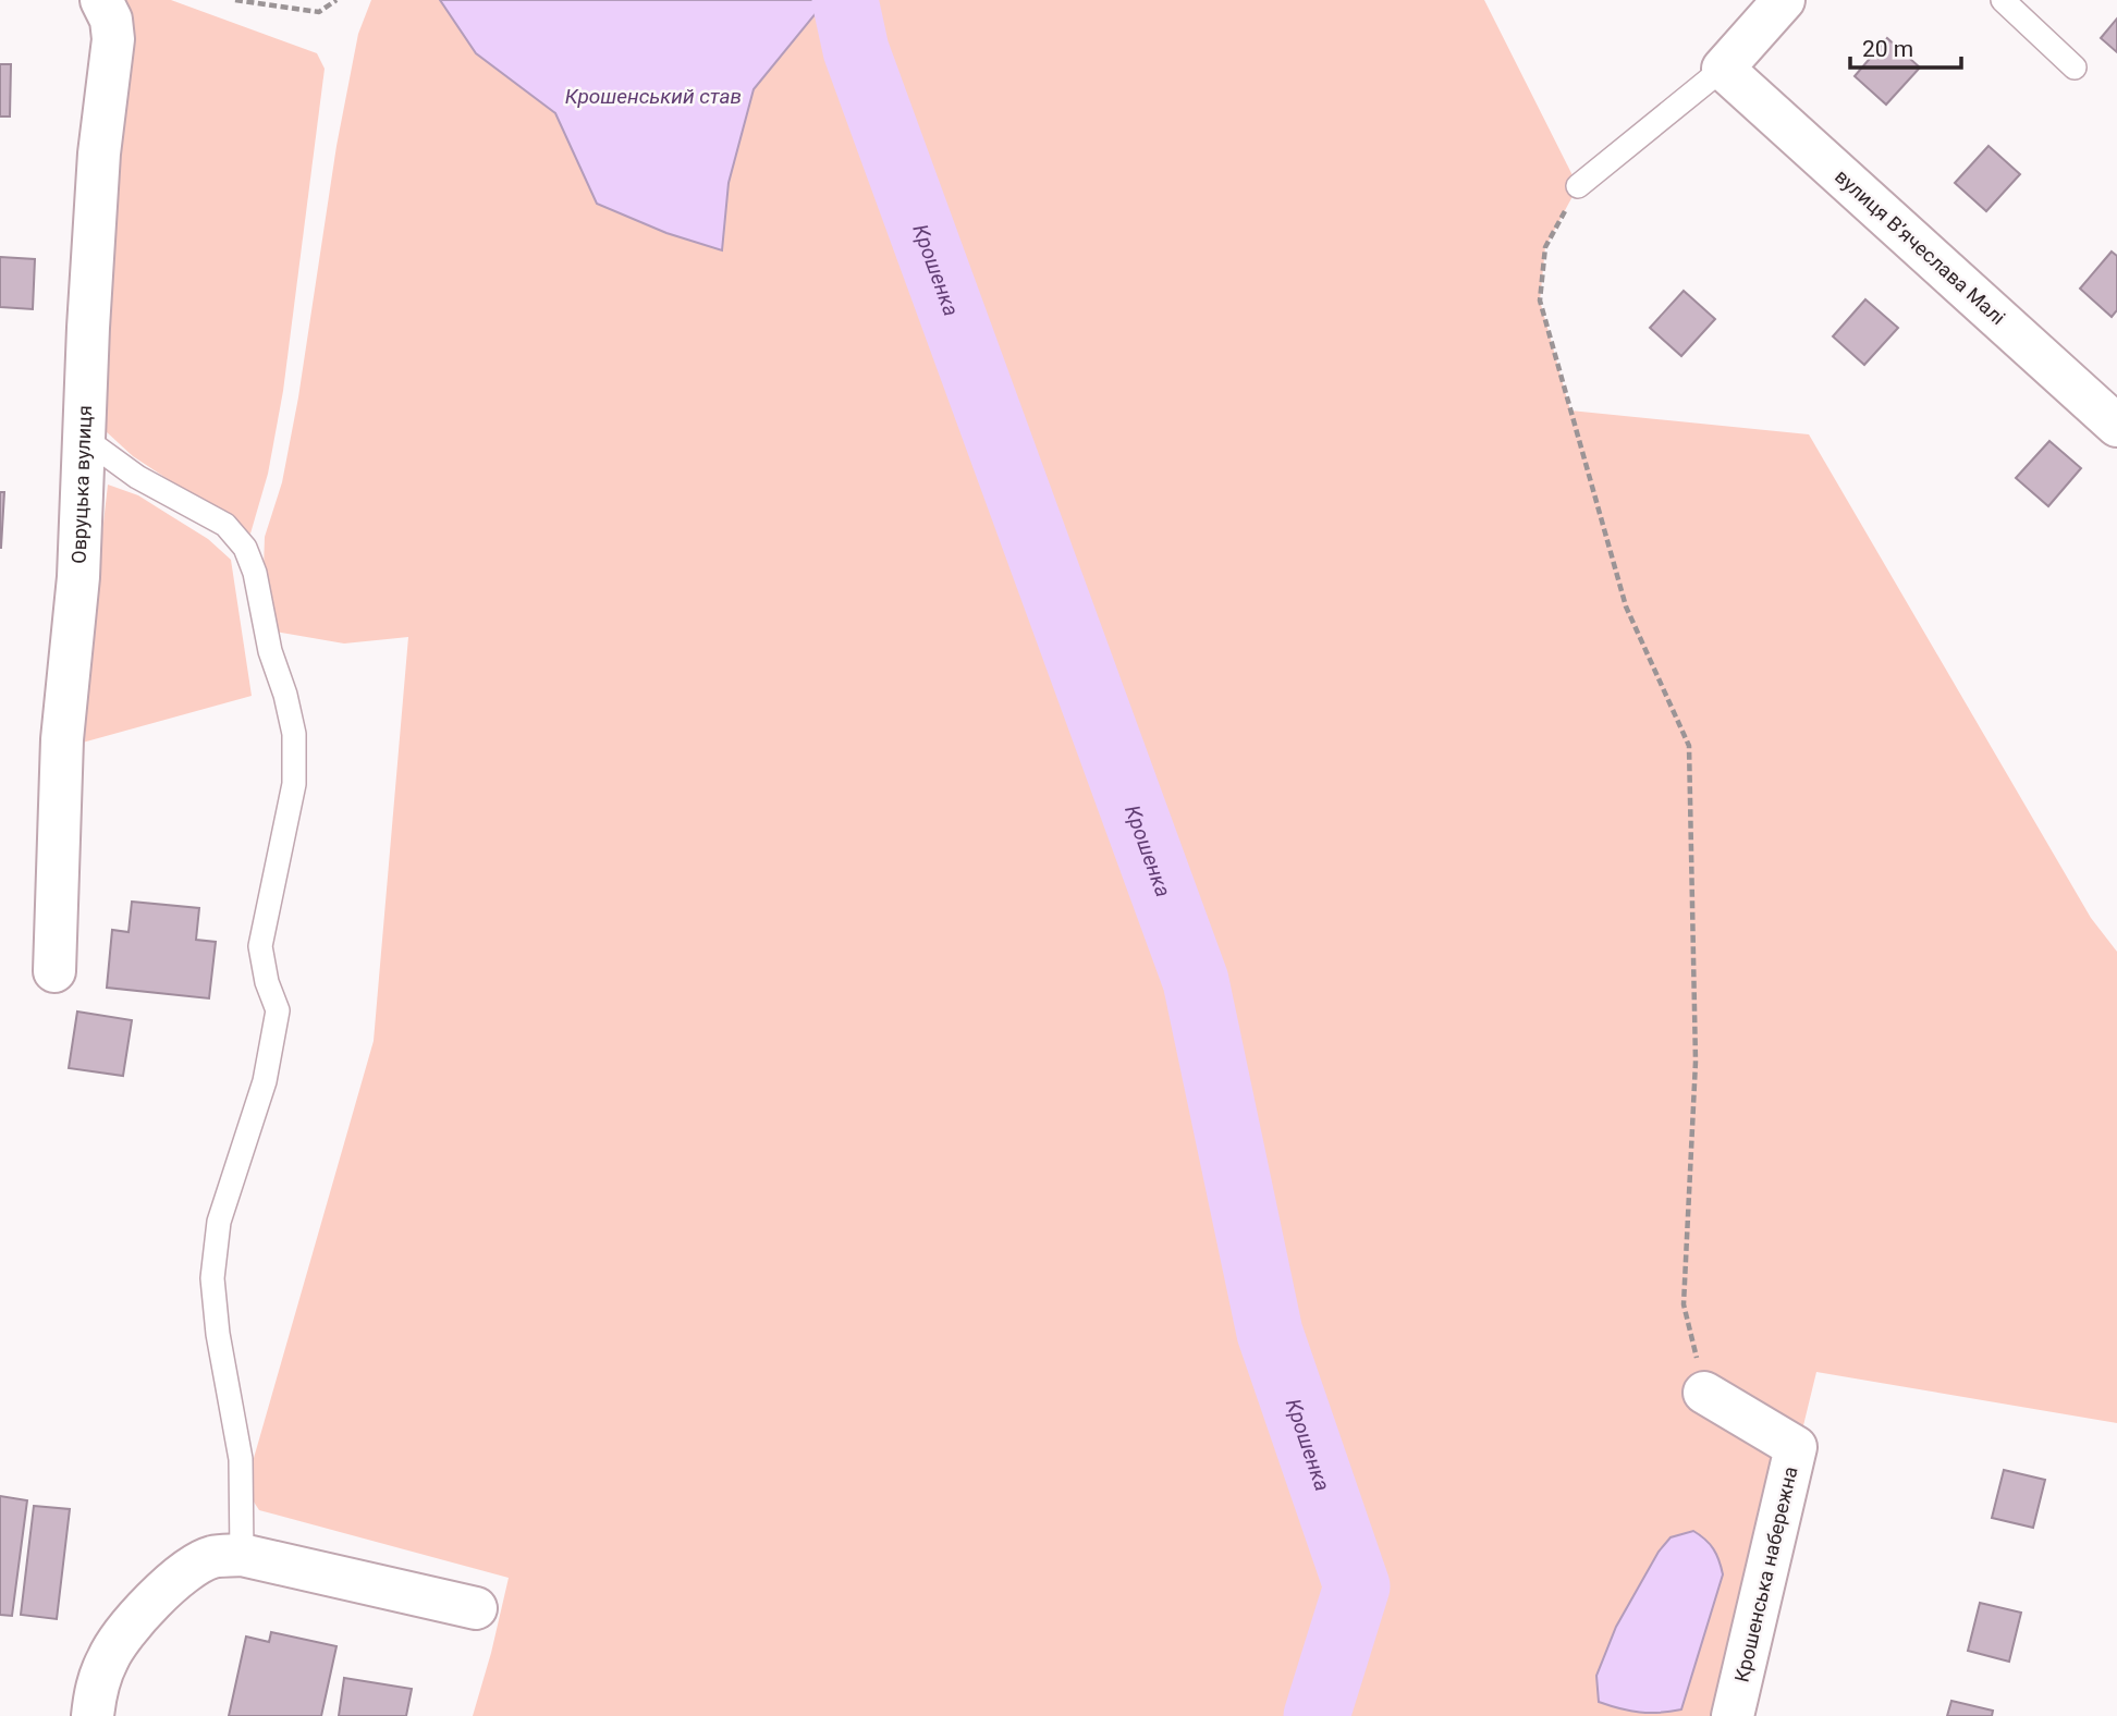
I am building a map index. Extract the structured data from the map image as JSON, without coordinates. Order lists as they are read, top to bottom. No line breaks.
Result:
{"streets":{"street":["вулиця Вʼячеслава Малі","Овруцька вулиця","Крошенська набережна"]},"water":["Крошенський став","Крошенка"],"scale_bar":"20 m"}
